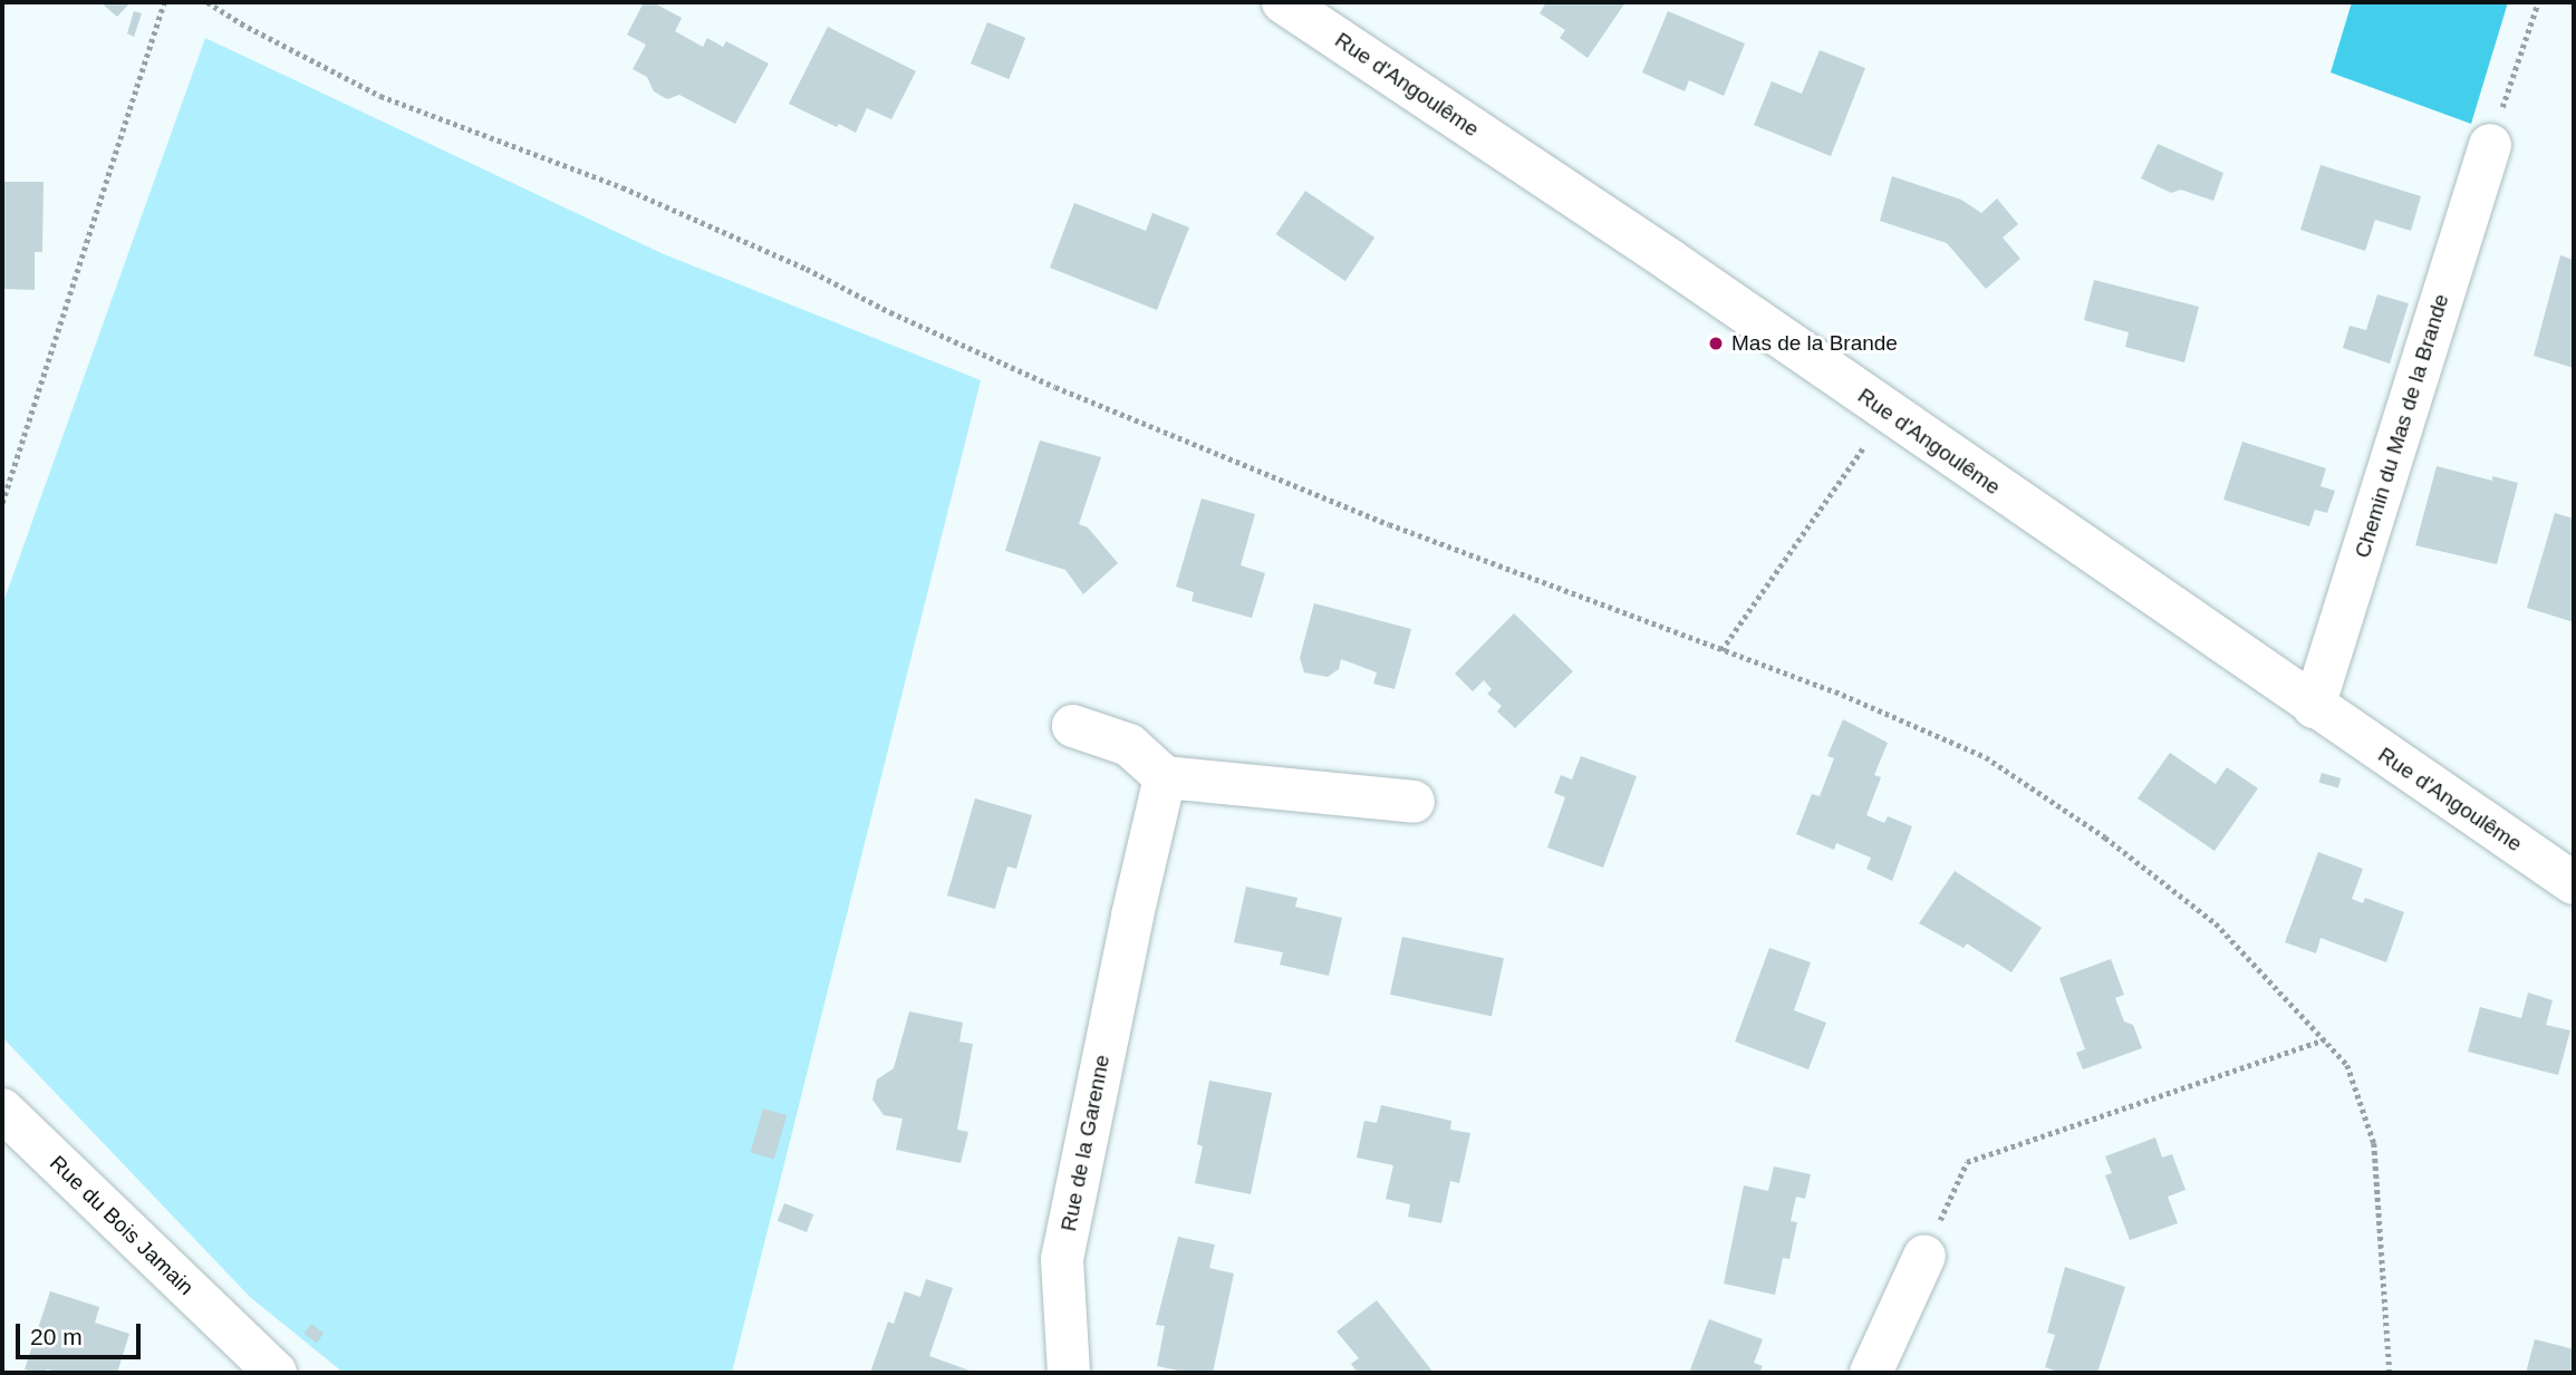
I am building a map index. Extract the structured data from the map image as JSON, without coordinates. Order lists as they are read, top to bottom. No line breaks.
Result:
{"streets":{"street":["Rue d'Angoulême","Chemin du Mas de la Brande","Rue de la Garenne","Rue du Bois Jamain"]},"crossings":[["Rue d'Angoulême","Chemin du Mas de la Brande"]],"places":["Mas de la Brande"],"scale_bar":"20 m"}
